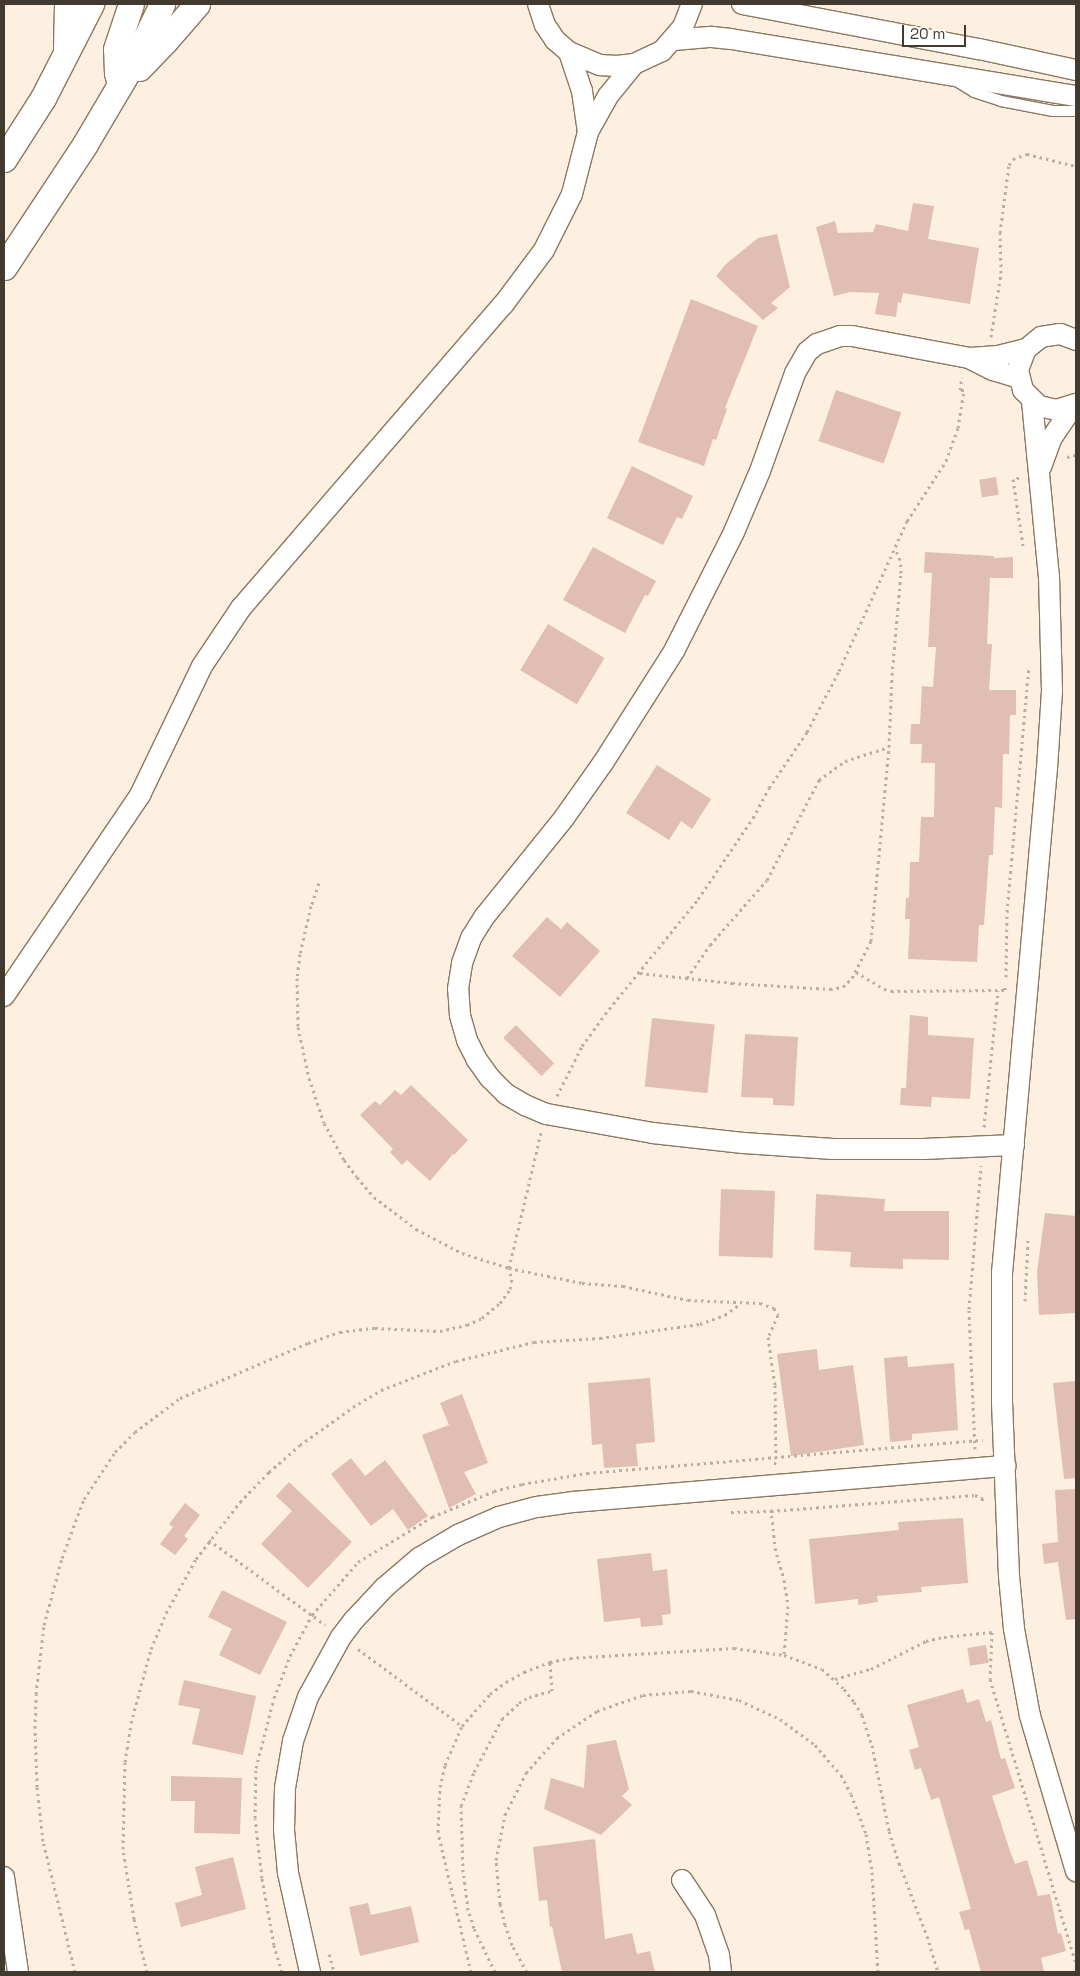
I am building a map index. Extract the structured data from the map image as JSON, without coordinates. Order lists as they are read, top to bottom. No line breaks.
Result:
{"scale_bar":"20 m"}
